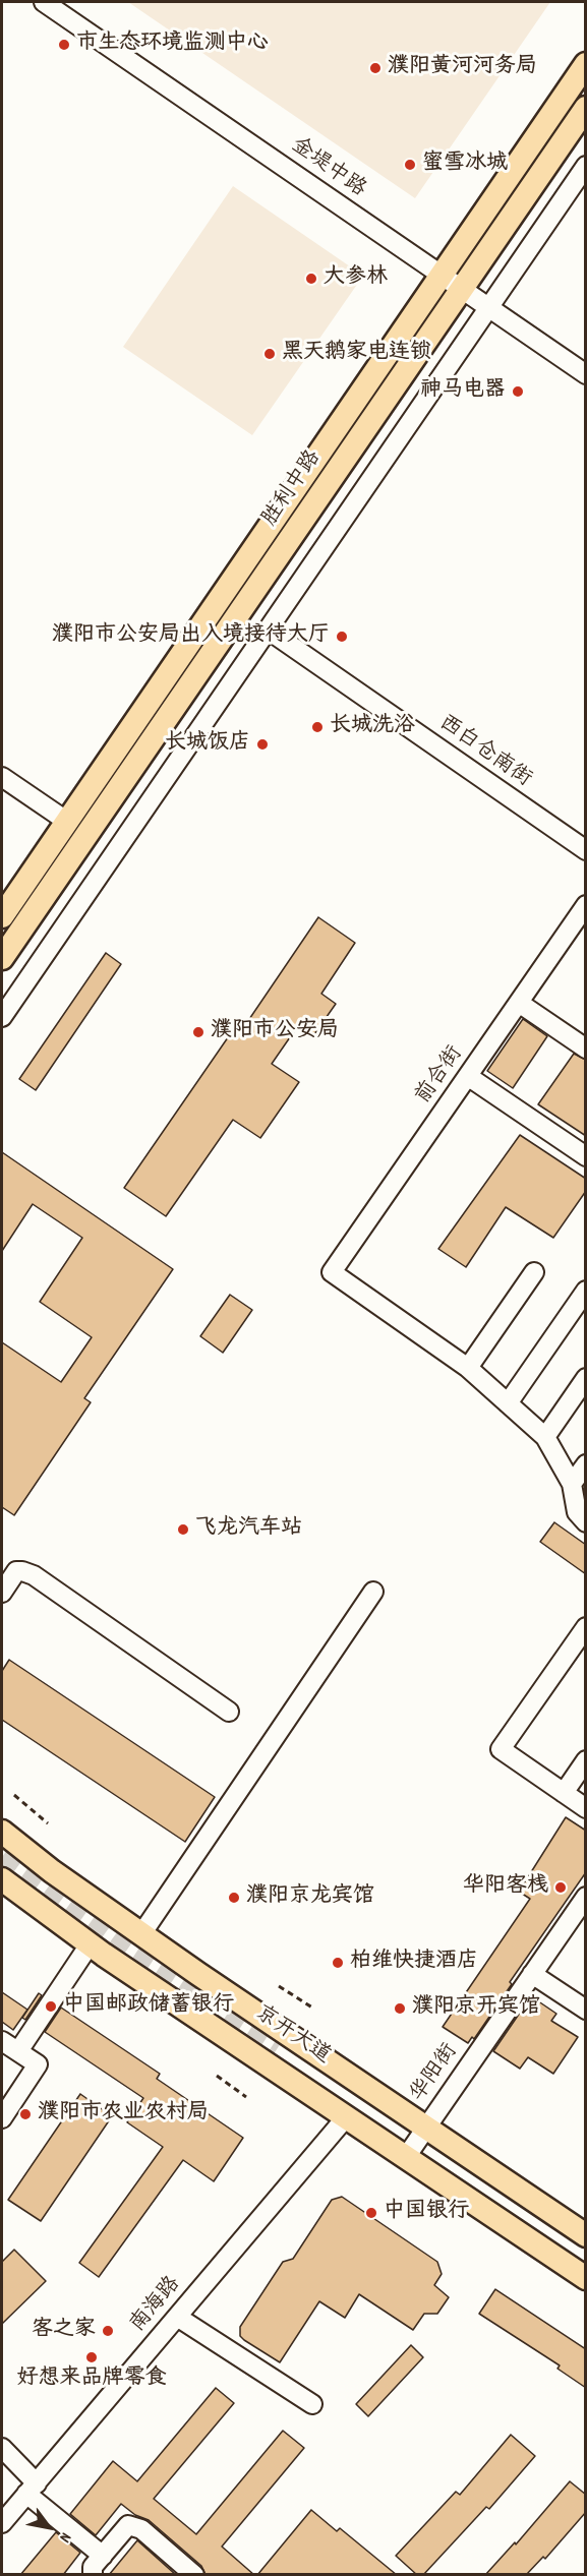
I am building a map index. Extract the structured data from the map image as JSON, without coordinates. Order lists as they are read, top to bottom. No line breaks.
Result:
{"streets":{"main road":["胜利中路","京开大道"],"street":["金堤中路","西白仓南街","前合街","华阳街","南海路"]},"crossings":[["金堤中路","胜利中路"],["京开大道","华阳街"],["京开大道","南海路"]],"places":["市生态环境监测中心","濮阳黄河河务局","蜜雪冰城","大参林","黑天鹅家电连锁","神马电器","濮阳市公安局出入境接待大厅","长城洗浴","长城饭店","濮阳市公安局","飞龙汽车站","华阳客栈","濮阳京龙宾馆","柏维快捷酒店","中国邮政储蓄银行","濮阳京开宾馆","濮阳市农业农村局","中国银行","客之家","好想来品牌零食"],"north":"bottom right"}
